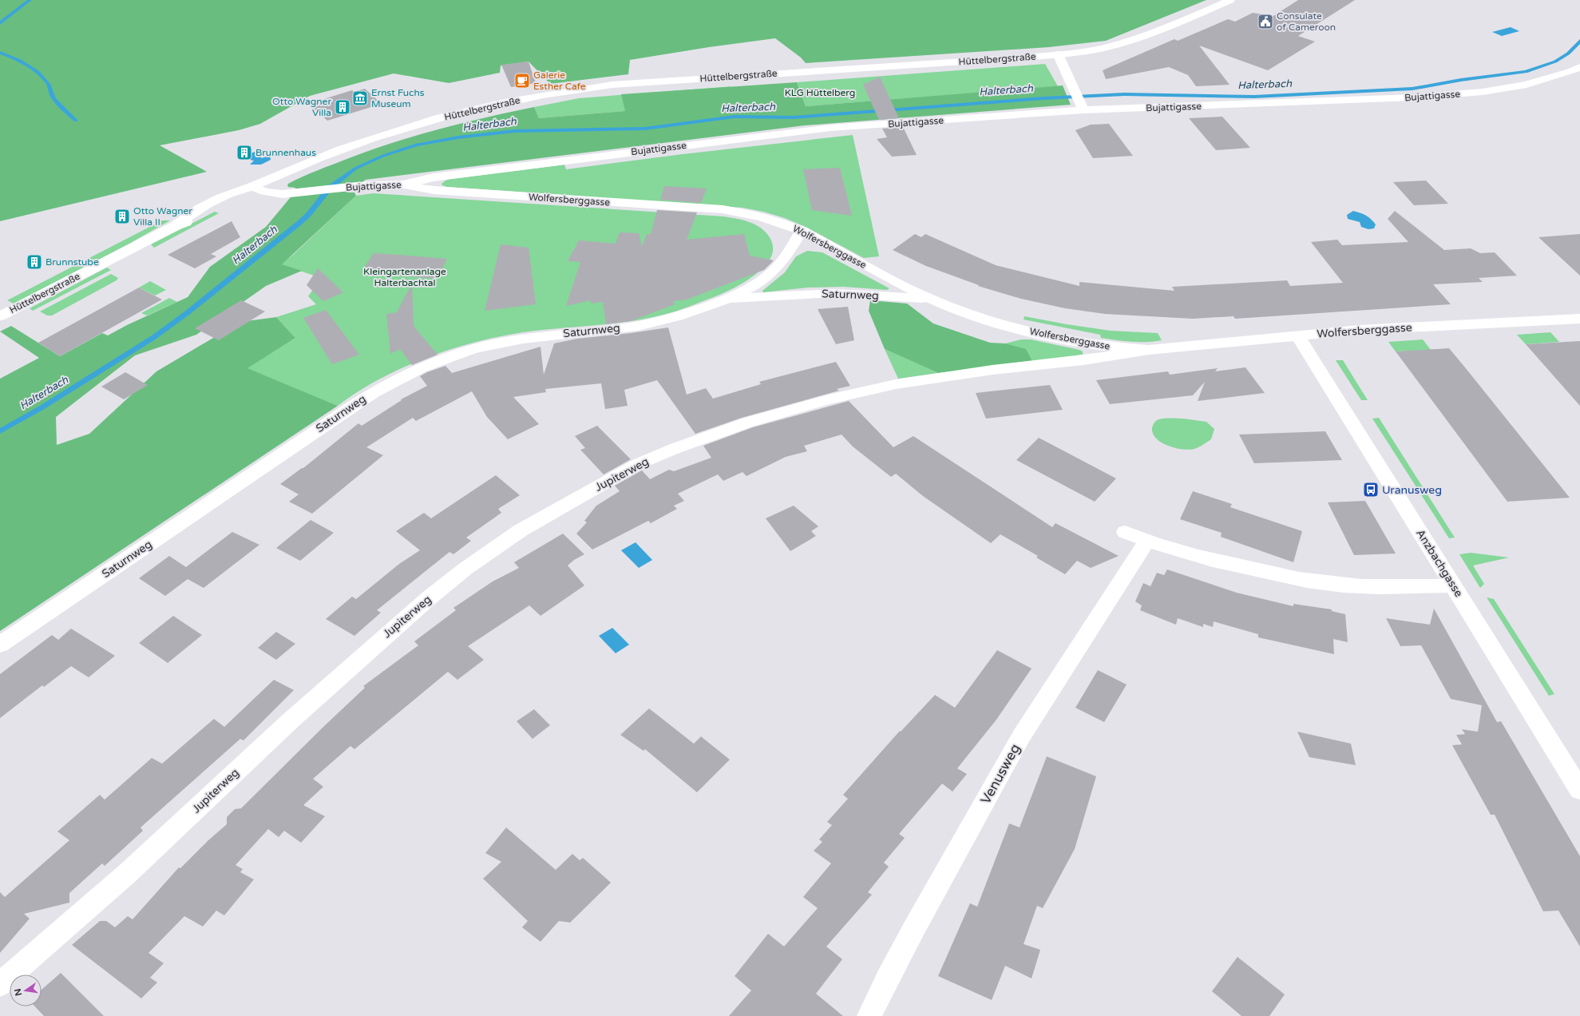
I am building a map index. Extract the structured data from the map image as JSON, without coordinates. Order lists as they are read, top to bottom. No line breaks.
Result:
{"streets":{"street":["Hüttelbergstraße","Bujattigasse","Wolfersberggasse","Saturnweg","Jupiterweg","Anzbachgasse","Venusweg"]},"crossings":[["Hüttelbergstraße","Bujattigasse"],["Bujattigasse","Wolfersberggasse"],["Wolfersberggasse","Saturnweg"],["Wolfersberggasse","Jupiterweg"],["Wolfersberggasse","Anzbachgasse"]],"water":["Halterbach"],"parks":["KLG Hüttelberg","Kleingartenanlage Halterbachtal"],"places":{"public building":["Consulate of Cameroon"],"cafe":["Galerie Esther Cafe"],"museum":["Ernst Fuchs Museum"],"building":["Otto Wagner Villa","Brunnenhaus","Otto Wagner Villa II","Brunnstube"],"bus stop":["Uranusweg"]},"north":"left"}
